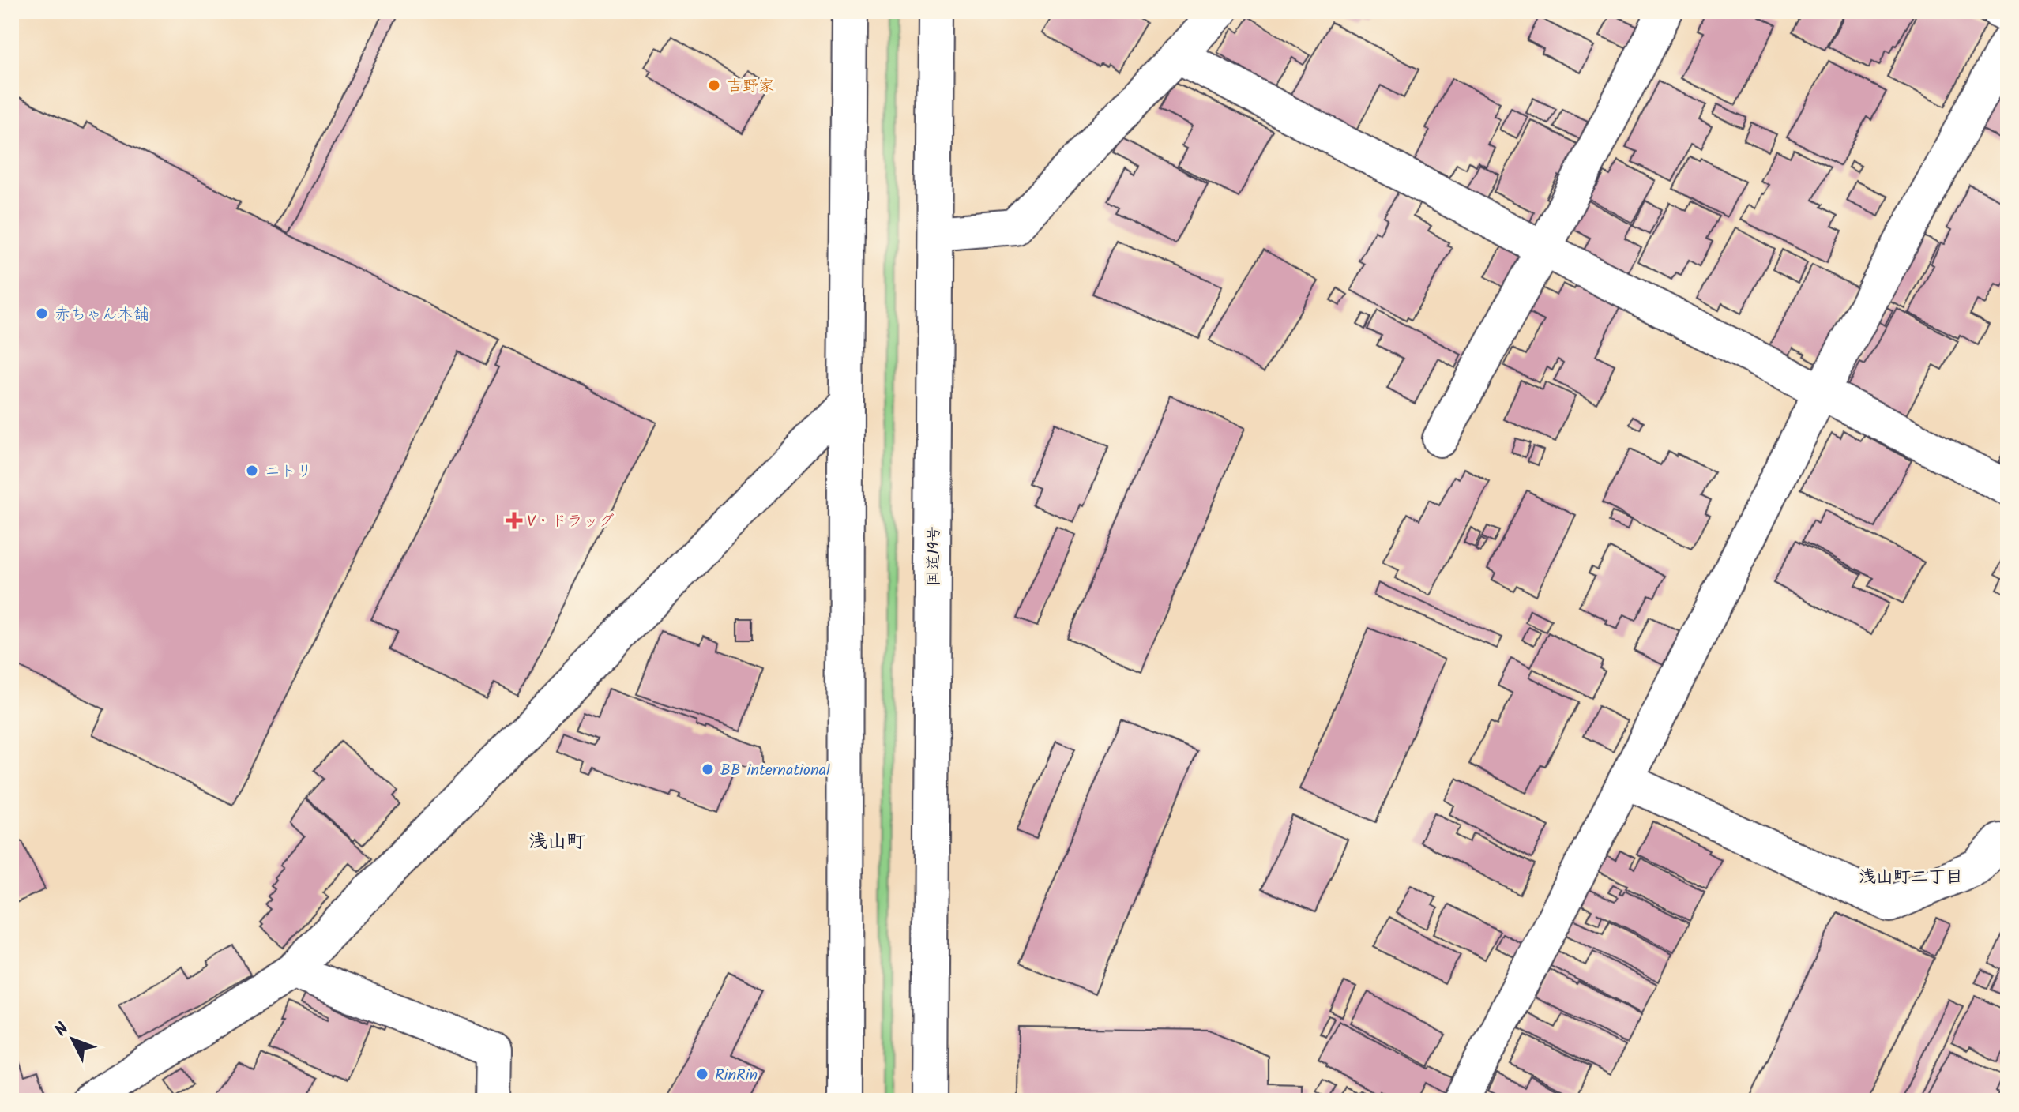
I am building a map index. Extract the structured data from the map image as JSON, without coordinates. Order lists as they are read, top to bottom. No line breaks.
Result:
{"streets":{"main road":["国道19号"]},"districts":["浅山町","浅山町二丁目"],"places":{"other":["吉野家","赤ちゃん本舗","ニトリ","BB international","RinRin"],"health":["V・ドラッグ"]},"north":"top left"}
